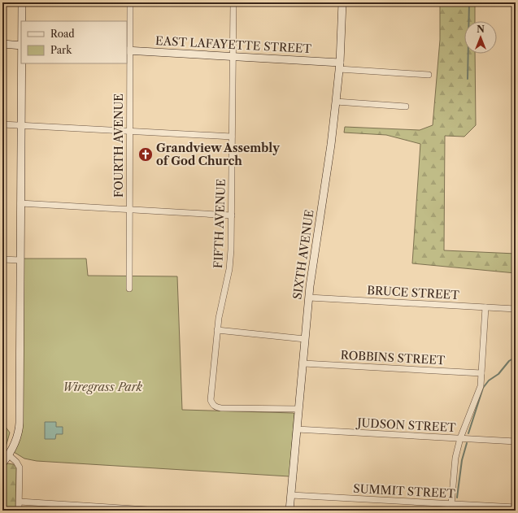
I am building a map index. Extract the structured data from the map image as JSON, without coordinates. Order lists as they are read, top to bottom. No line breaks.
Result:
{"streets":{"street":["EAST LAFAYETTE STREET","FOURTH AVENUE","FIFTH AVENUE","SIXTH AVENUE","BRUCE STREET","ROBBINS STREET","JUDSON STREET","SUMMIT STREET"]},"crossings":[["EAST LAFAYETTE STREET","FOURTH AVENUE"],["EAST LAFAYETTE STREET","FIFTH AVENUE"],["EAST LAFAYETTE STREET","SIXTH AVENUE"],["FIFTH AVENUE","SIXTH AVENUE"],["SIXTH AVENUE","BRUCE STREET"],["SIXTH AVENUE","ROBBINS STREET"],["SIXTH AVENUE","JUDSON STREET"],["SIXTH AVENUE","SUMMIT STREET"]],"parks":["Wiregrass Park"],"places":{"church":["Grandview Assembly of God Church"]},"legend":["Road","Park"],"north":"top"}
